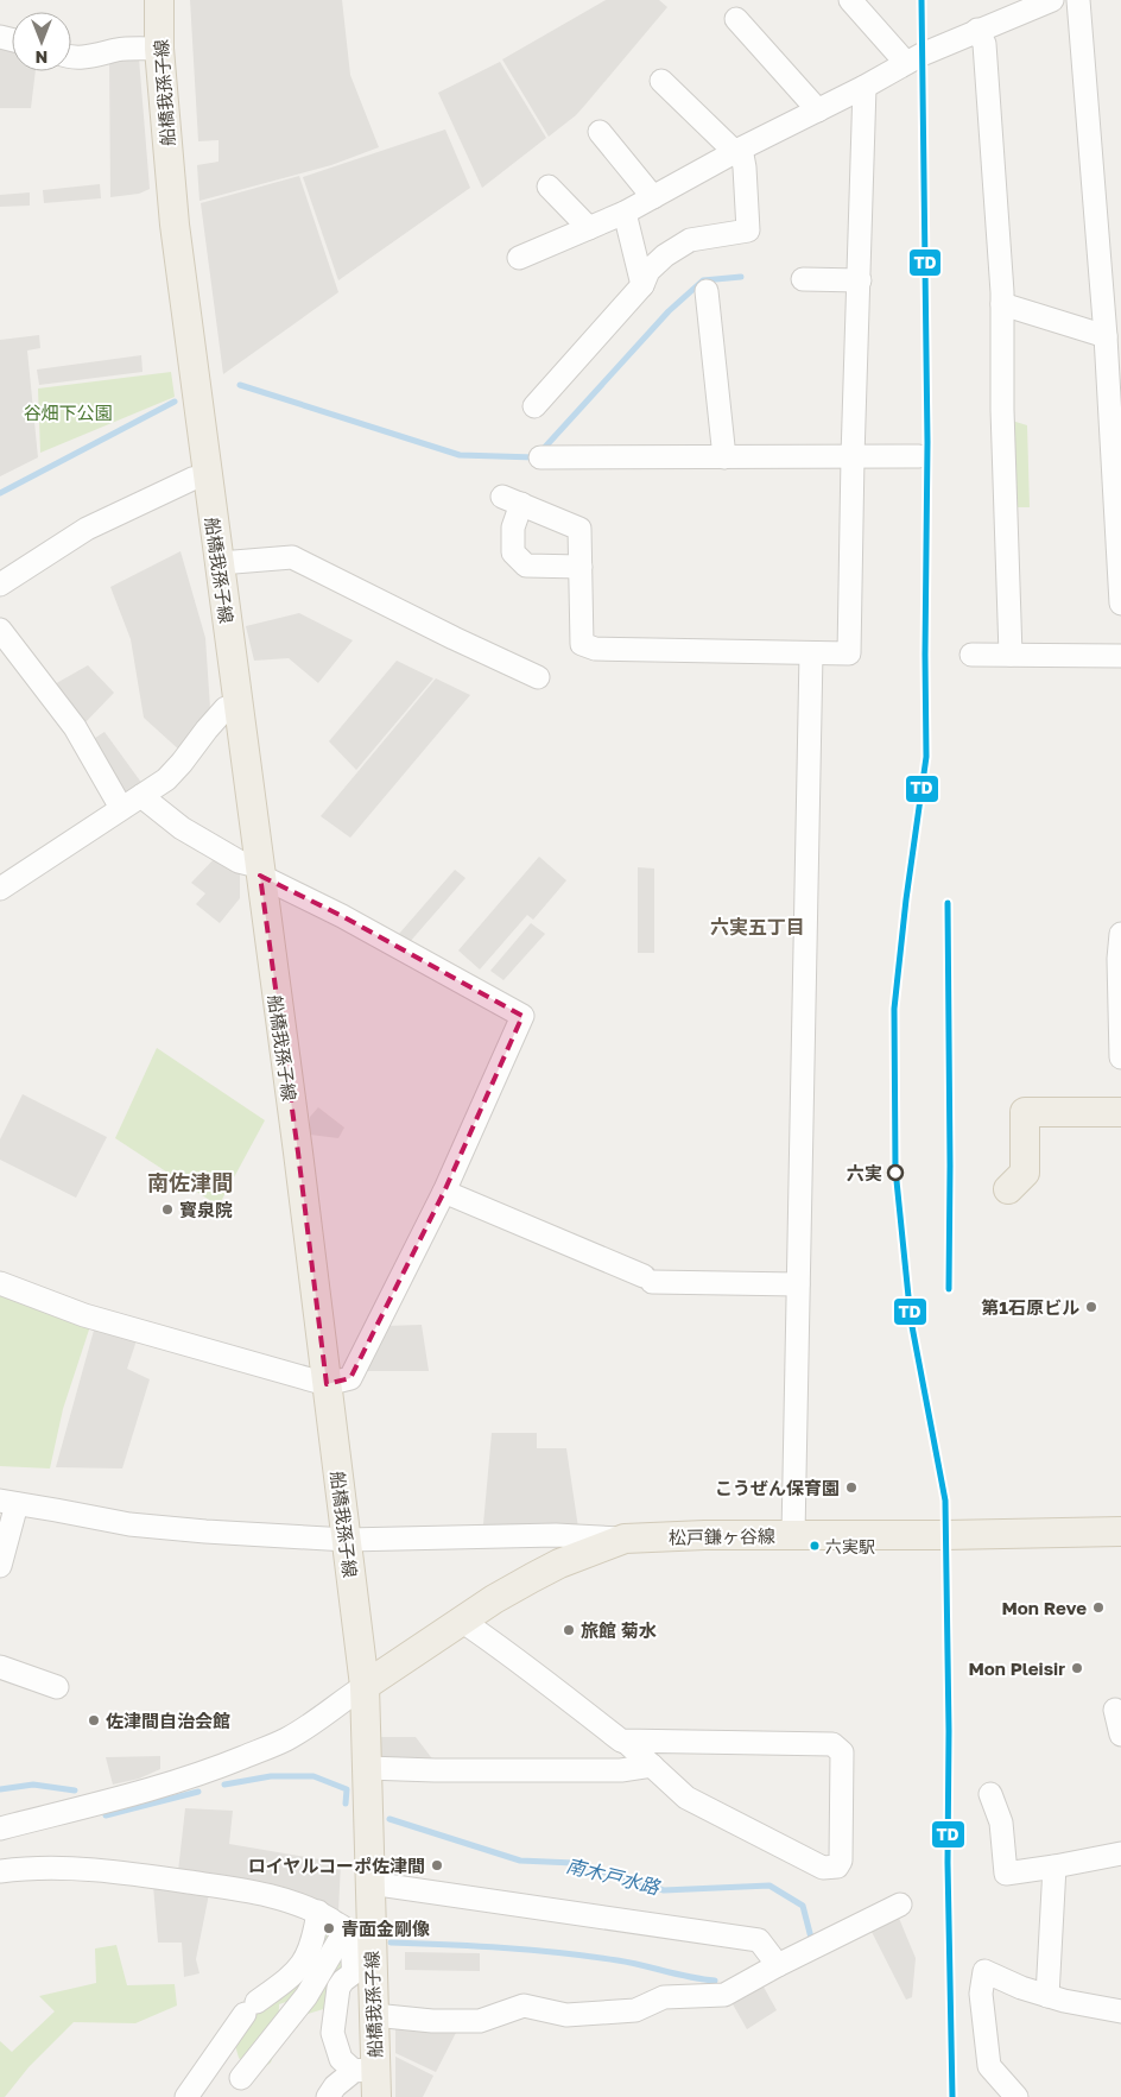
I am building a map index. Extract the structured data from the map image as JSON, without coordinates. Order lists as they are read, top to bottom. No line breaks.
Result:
{"streets":{"main road":["船橋我孫子線","松戸鎌ヶ谷線"]},"crossings":[["船橋我孫子線","松戸鎌ヶ谷線"]],"districts":["六実五丁目","南佐津間"],"water":["南木戸水路"],"parks":["谷畑下公園"],"places":["六実","寳泉院","第1石原ビル","こうぜん保育園","六実駅","Mon Reve","旅館 菊水","Mon Pleisir","佐津間自治会館","ロイヤルコーポ佐津間","青面金剛像"],"lines":["transit line TD"],"north":"bottom"}
